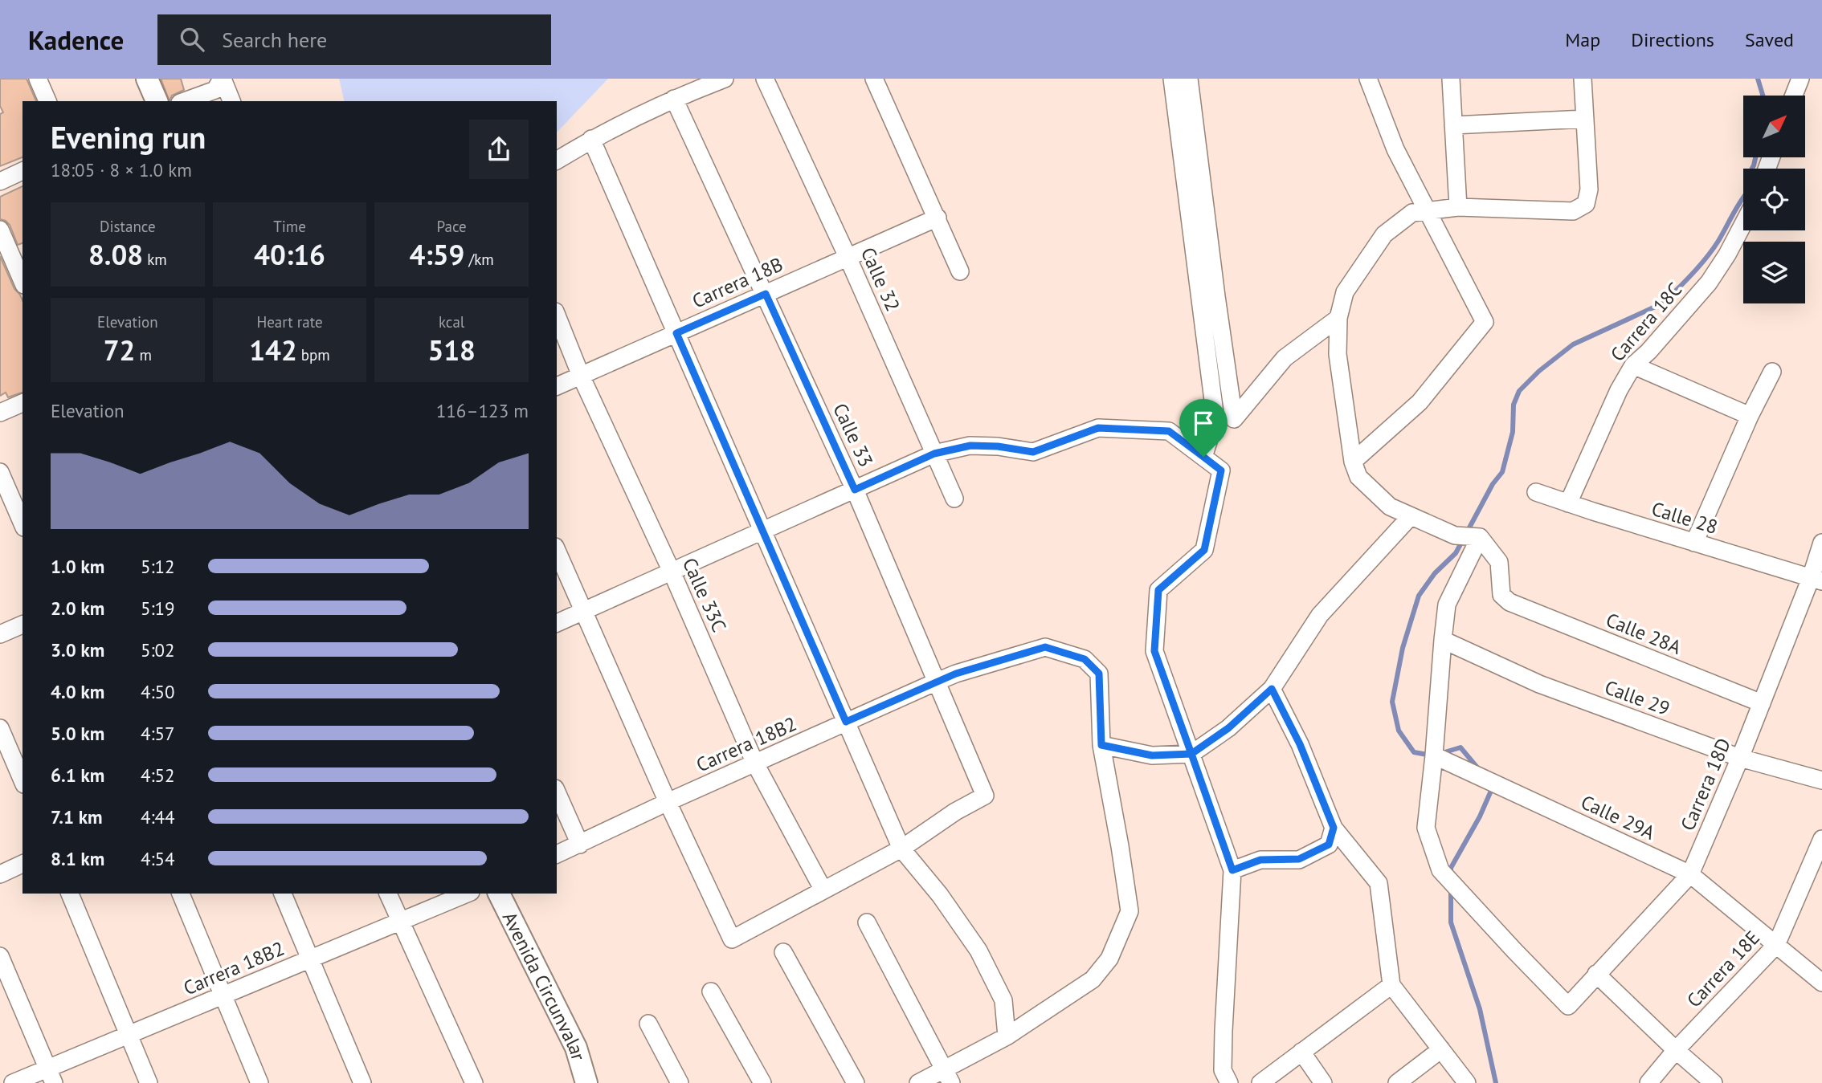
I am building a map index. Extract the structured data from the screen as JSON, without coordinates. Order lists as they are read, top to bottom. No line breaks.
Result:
{"streets":{"main road":["Avenida Circunvalar"],"street":["Calle 32","Carrera 18B","Carrera 18C","Calle 33","Calle 28","Calle 33C","Calle 28A","Calle 29","Carrera 18B2","Carrera 18D","Calle 29A","Carrera 18E"]},"crossings":[["Calle 32","Carrera 18B"],["Carrera 18B","Calle 33"],["Carrera 18B","Calle 33C"],["Carrera 18C","Calle 28"],["Calle 33","Carrera 18B2"],["Calle 28","Carrera 18D"],["Calle 33C","Carrera 18B2"],["Calle 28A","Carrera 18D"],["Calle 29","Carrera 18D"],["Carrera 18D","Calle 29A"],["Calle 29A","Carrera 18E"]],"north":"top right","page":{"header":"Kadence","search":"Search here","nav":["Map","Directions","Saved"],"heading":["Evening run","18:05 · 8 × 1.0 km"],"stats":[["Distance","8.08 km"],["Time","40:16"],["Pace","4:59 /km"],["Elevation","72 m"],["Heart rate","142 bpm"],["kcal","518"]],"chart":["Elevation","116–123 m"],"list":[{"name":"1.0 km","note":"5:12"},{"name":"2.0 km","note":"5:19"},{"name":"3.0 km","note":"5:02"},{"name":"4.0 km","note":"4:50"},{"name":"5.0 km","note":"4:57"},{"name":"6.1 km","note":"4:52"},{"name":"7.1 km","note":"4:44"},{"name":"8.1 km","note":"4:54"}]}}
